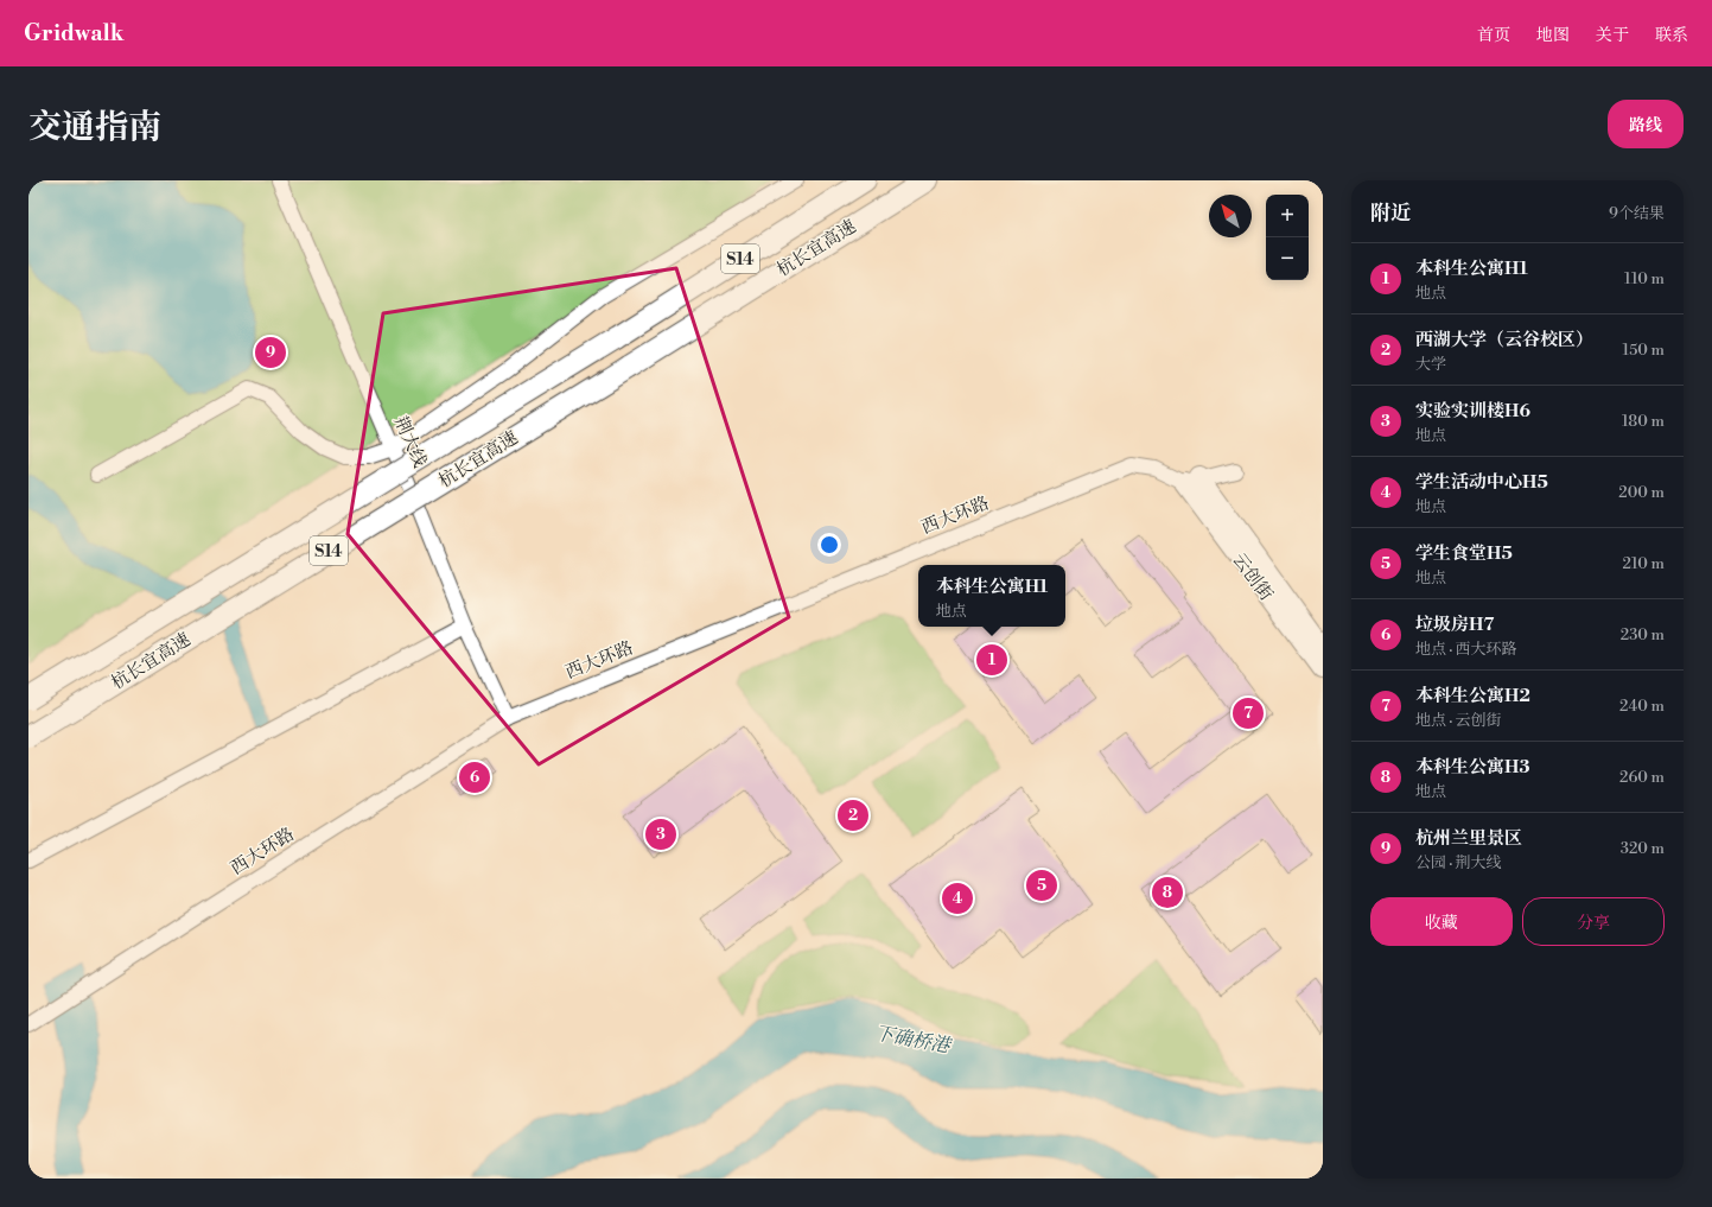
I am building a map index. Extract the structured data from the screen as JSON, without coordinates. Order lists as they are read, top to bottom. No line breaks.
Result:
{"streets":{"highway":["杭长宜高速","S14"],"main road":["云创街"],"street":["荆大线","西大环路"]},"crossings":[["荆大线","西大环路"],["西大环路","云创街"]],"water":["下确桥港"],"north":"top left","page":{"header":"Gridwalk","nav":["首页","地图","关于","联系"],"title":"交通指南","buttons":["路线",["收藏","分享"]],"heading":["附近","9个结果"],"map_buttons":["+","−"],"list":[{"mark":"1","name":"本科生公寓H1","note":"地点","value":"110 m"},{"mark":"2","name":"西湖大学（云谷校区）","note":"大学","value":"150 m"},{"mark":"3","name":"实验实训楼H6","note":"地点","value":"180 m"},{"mark":"4","name":"学生活动中心H5","note":"地点","value":"200 m"},{"mark":"5","name":"学生食堂H5","note":"地点","value":"210 m"},{"mark":"6","name":"垃圾房H7","note":"地点 · 西大环路","value":"230 m"},{"mark":"7","name":"本科生公寓H2","note":"地点 · 云创街","value":"240 m"},{"mark":"8","name":"本科生公寓H3","note":"地点","value":"260 m"},{"mark":"9","name":"杭州兰里景区","note":"公园 · 荆大线","value":"320 m"}],"pins":["9","1","7","6","2","3","5","8","4"],"popup":["本科生公寓H1","地点"]}}
